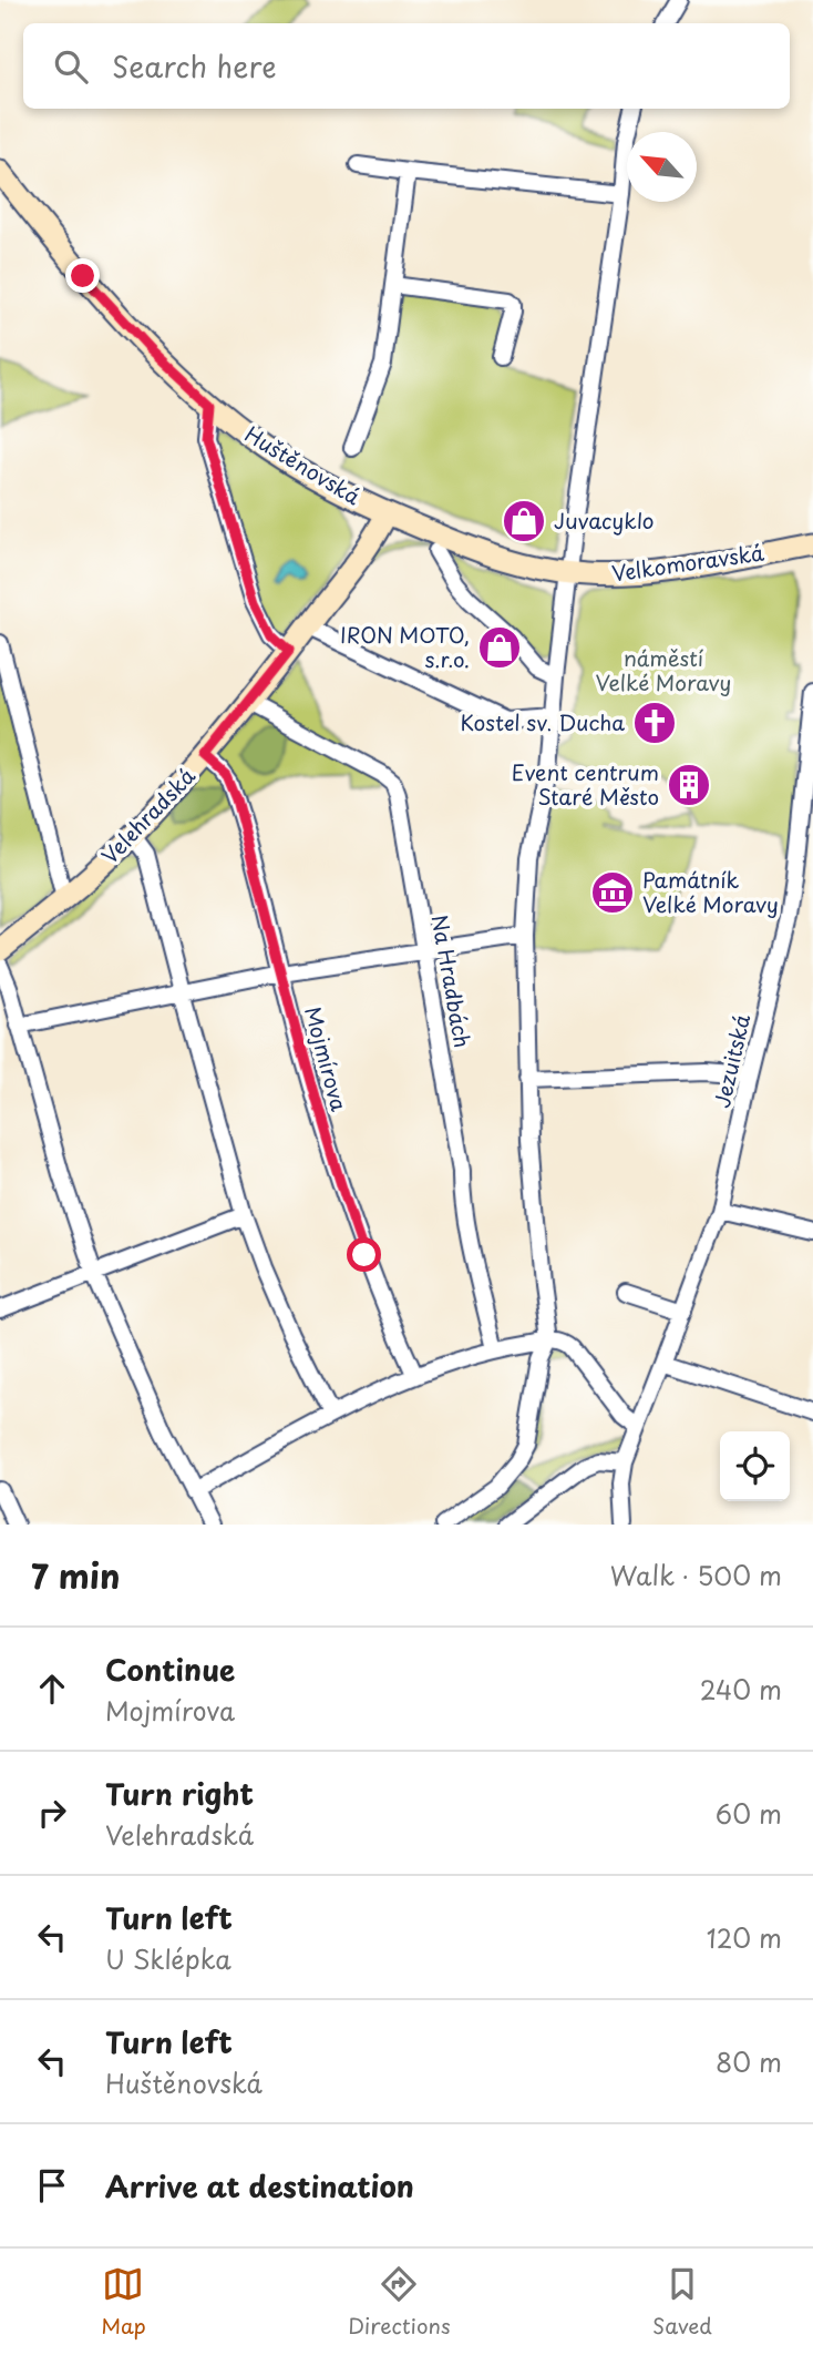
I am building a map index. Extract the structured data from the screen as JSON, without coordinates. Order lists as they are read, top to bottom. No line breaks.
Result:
{"streets":{"street":["Huštěnovská","Velkomoravská","Velehradská","Na Hradbách","Mojmírova","Jezuitská"]},"crossings":[["Huštěnovská","Velkomoravská"],["Huštěnovská","Velehradská"],["Velkomoravská","Velehradská"],["Velehradská","Na Hradbách"],["Velehradská","Mojmírova"]],"parks":["náměstí Velké Moravy"],"places":{"shop":["Juvacyklo","IRON MOTO, s.r.o."],"church":["Kostel sv. Ducha"],"building":["Event centrum Staré Město"],"museum":["Památník Velké Moravy"]},"north":"top left","page":{"search":"Search here","heading":["7 min","Walk · 500 m"],"list":[["Continue","Mojmírova","240 m"],["Turn right","Velehradská","60 m"],["Turn left","U Sklépka","120 m"],["Turn left","Huštěnovská","80 m"],"Arrive at destination"],"nav":["Map","Directions","Saved"]}}
